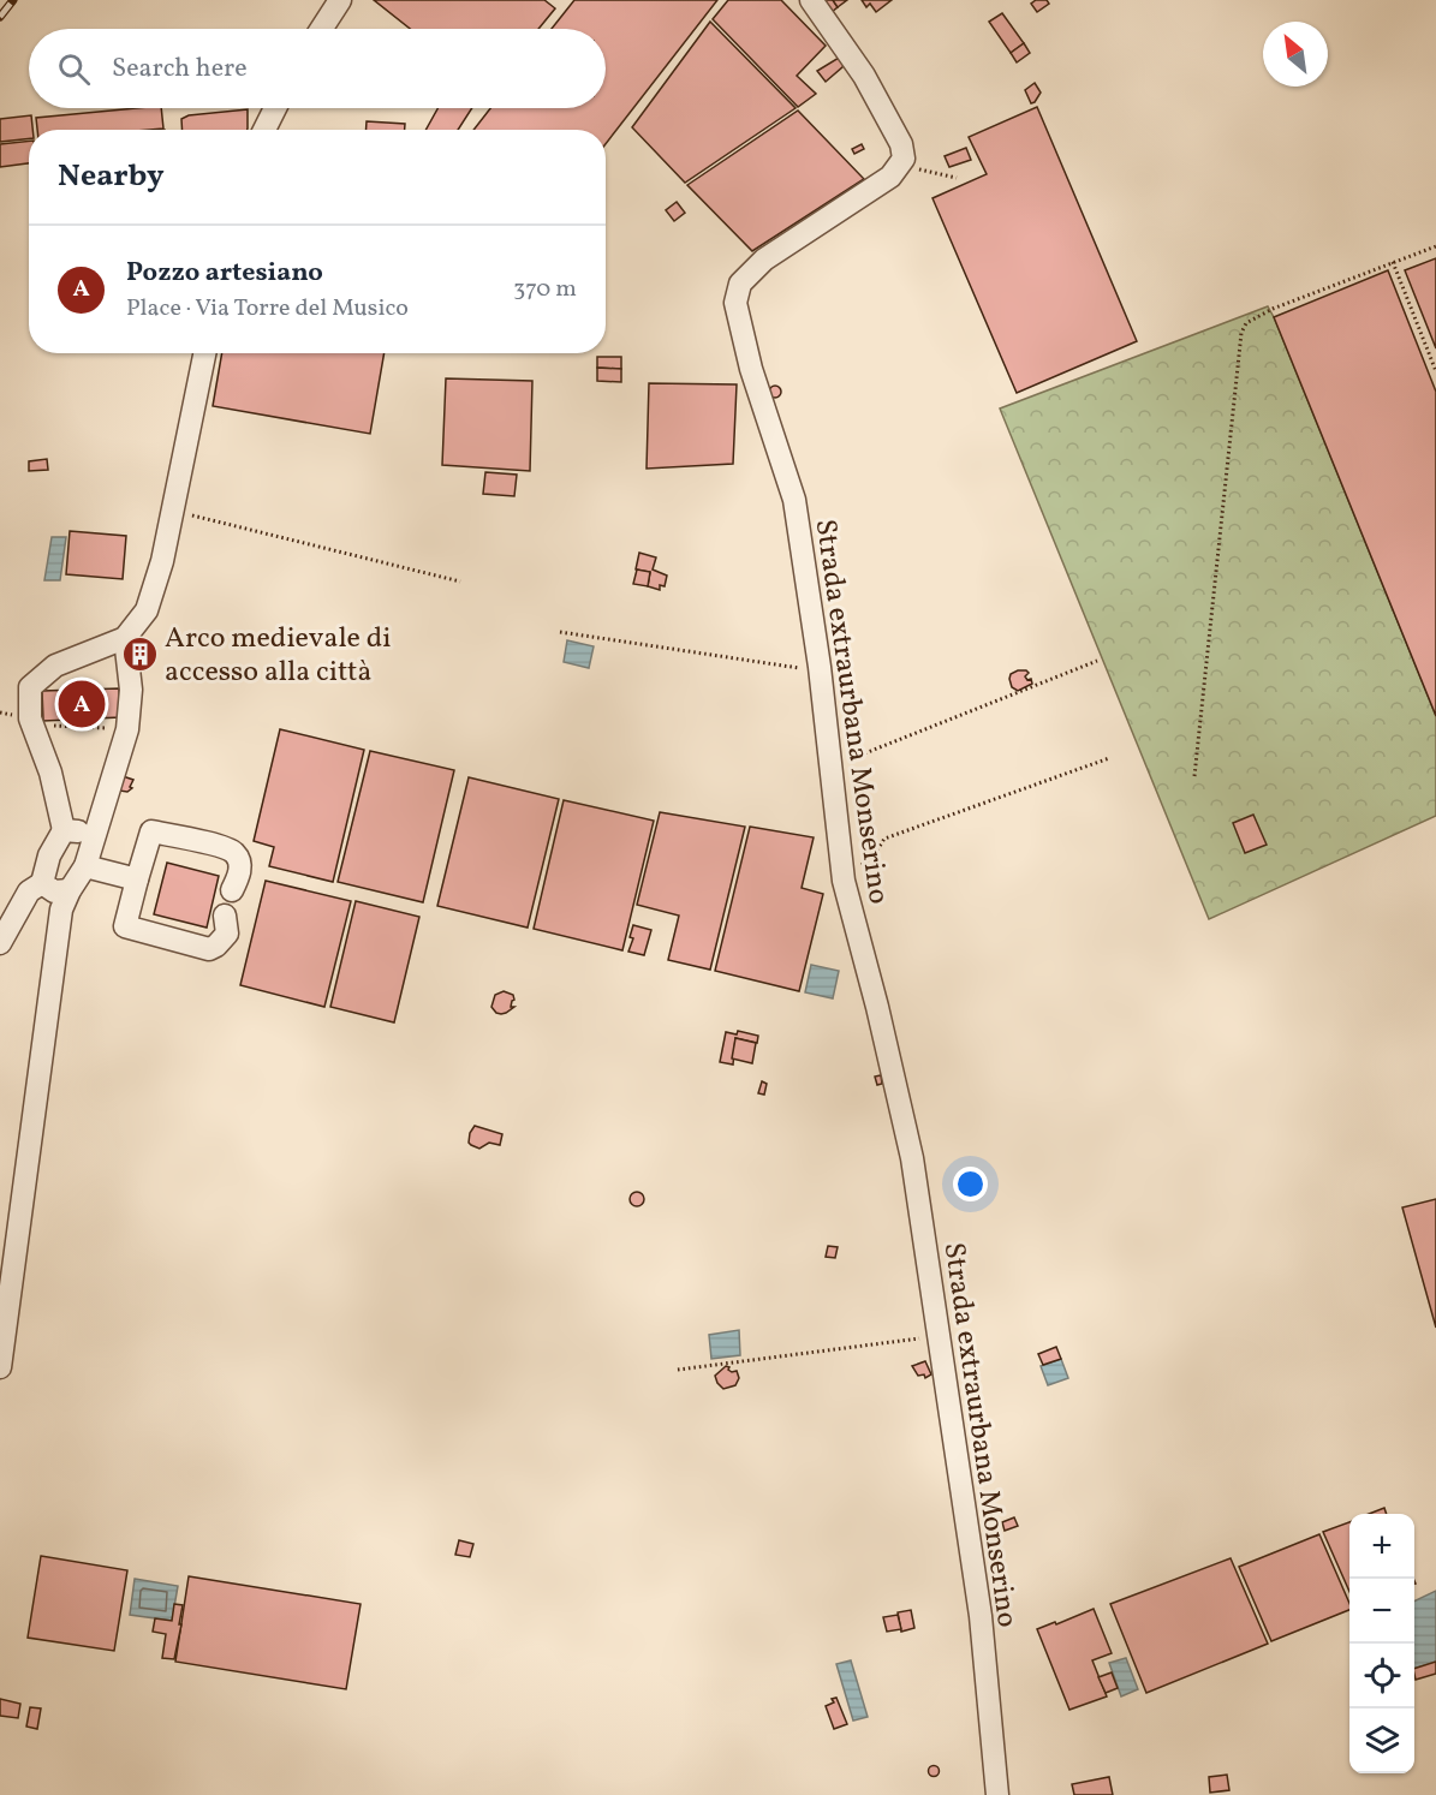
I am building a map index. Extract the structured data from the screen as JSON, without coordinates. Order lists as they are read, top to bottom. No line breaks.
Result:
{"streets":{"street":["Strada extraurbana Monserino"]},"places":{"building":["Arco medievale di accesso alla città"]},"north":"top left","page":{"search":"Search here","heading":"Nearby","list":[{"mark":"A","name":"Pozzo artesiano","note":"Place · Via Torre del Musico","value":"370 m"}],"pins":"A","map_buttons":["+","−"]}}
